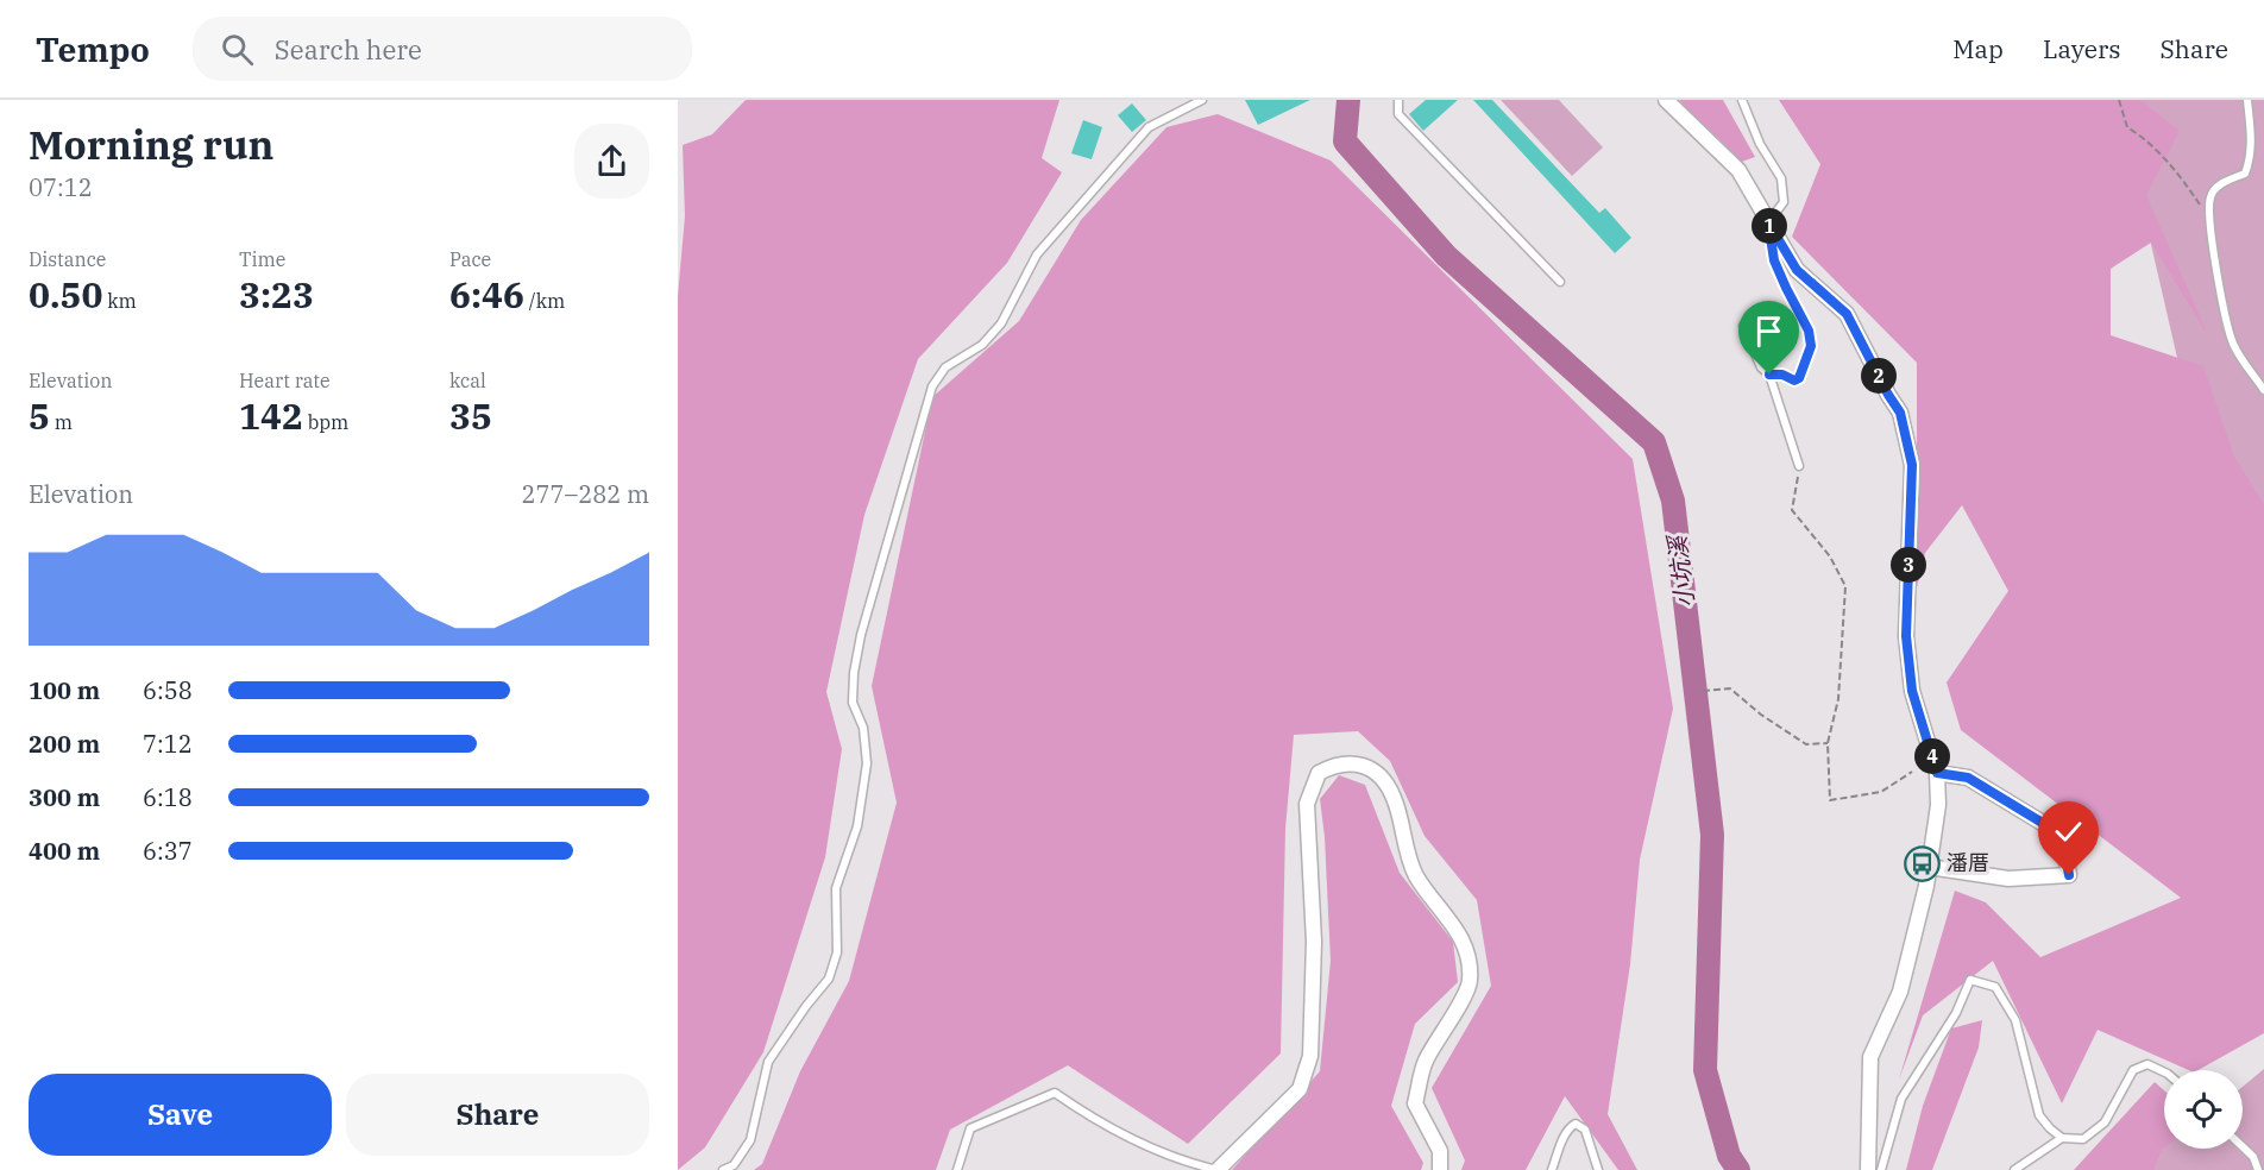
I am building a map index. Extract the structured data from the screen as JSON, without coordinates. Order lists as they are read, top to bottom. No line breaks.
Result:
{"water":["小坑溪"],"places":{"bus stop":["潘厝"]},"page":{"header":"Tempo","search":"Search here","nav":["Map","Layers","Share"],"heading":["Morning run","07:12"],"pins":["1","2","3","4"],"stats":[["Distance","0.50 km"],["Time","3:23"],["Pace","6:46 /km"],["Elevation","5 m"],["Heart rate","142 bpm"],["kcal","35"]],"chart":["Elevation","277–282 m"],"list":[{"name":"100 m","note":"6:58"},{"name":"200 m","note":"7:12"},{"name":"300 m","note":"6:18"},{"name":"400 m","note":"6:37"}],"buttons":["Save","Share"]}}
